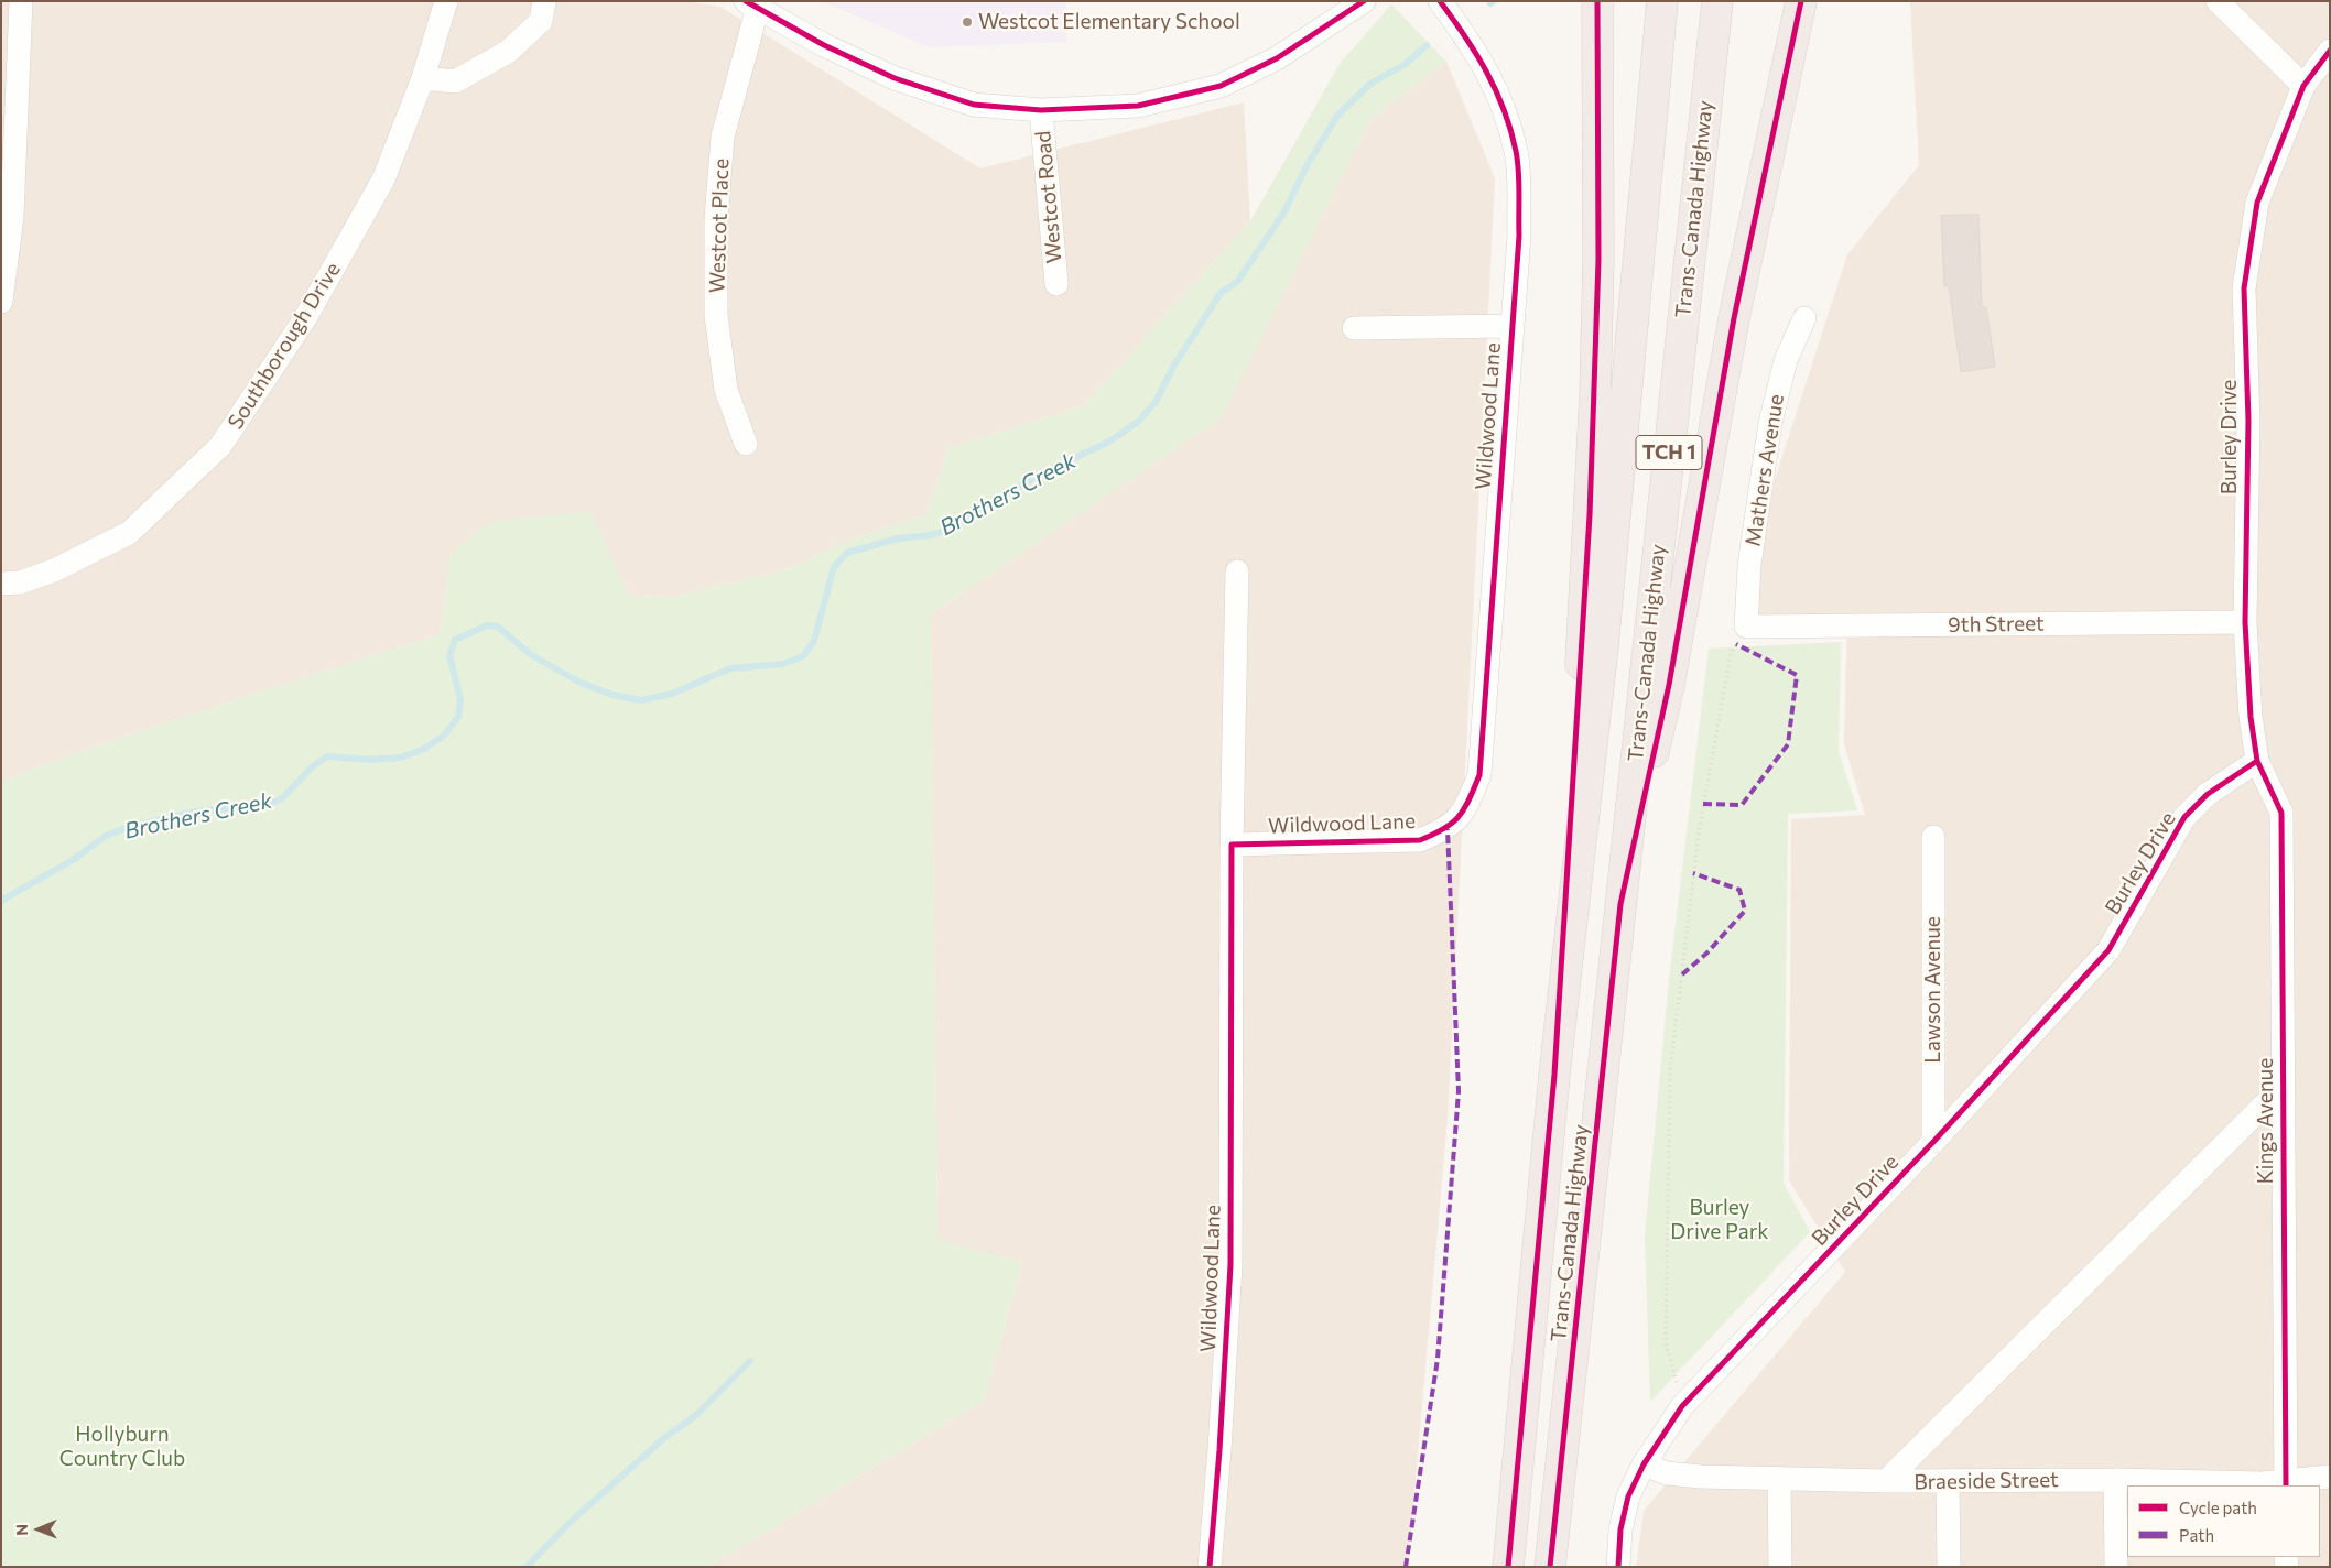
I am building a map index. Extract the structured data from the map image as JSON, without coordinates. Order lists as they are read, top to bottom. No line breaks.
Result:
{"streets":{"highway":["Trans-Canada Highway","TCH 1"],"street":["Westcot Road","Westcot Place","Southborough Drive","Wildwood Lane","Burley Drive","Mathers Avenue","9th Street","Lawson Avenue","Kings Avenue","Braeside Street"]},"crossings":[["Westcot Road","Westcot Place"],["Burley Drive","9th Street"],["Burley Drive","Lawson Avenue"],["Burley Drive","Kings Avenue"],["Burley Drive","Braeside Street"],["Mathers Avenue","9th Street"],["Kings Avenue","Braeside Street"]],"water":["Brothers Creek"],"parks":["Burley Drive Park","Hollyburn Country Club"],"places":["Westcot Elementary School"],"legend":["Cycle path","Path"],"north":"left"}
